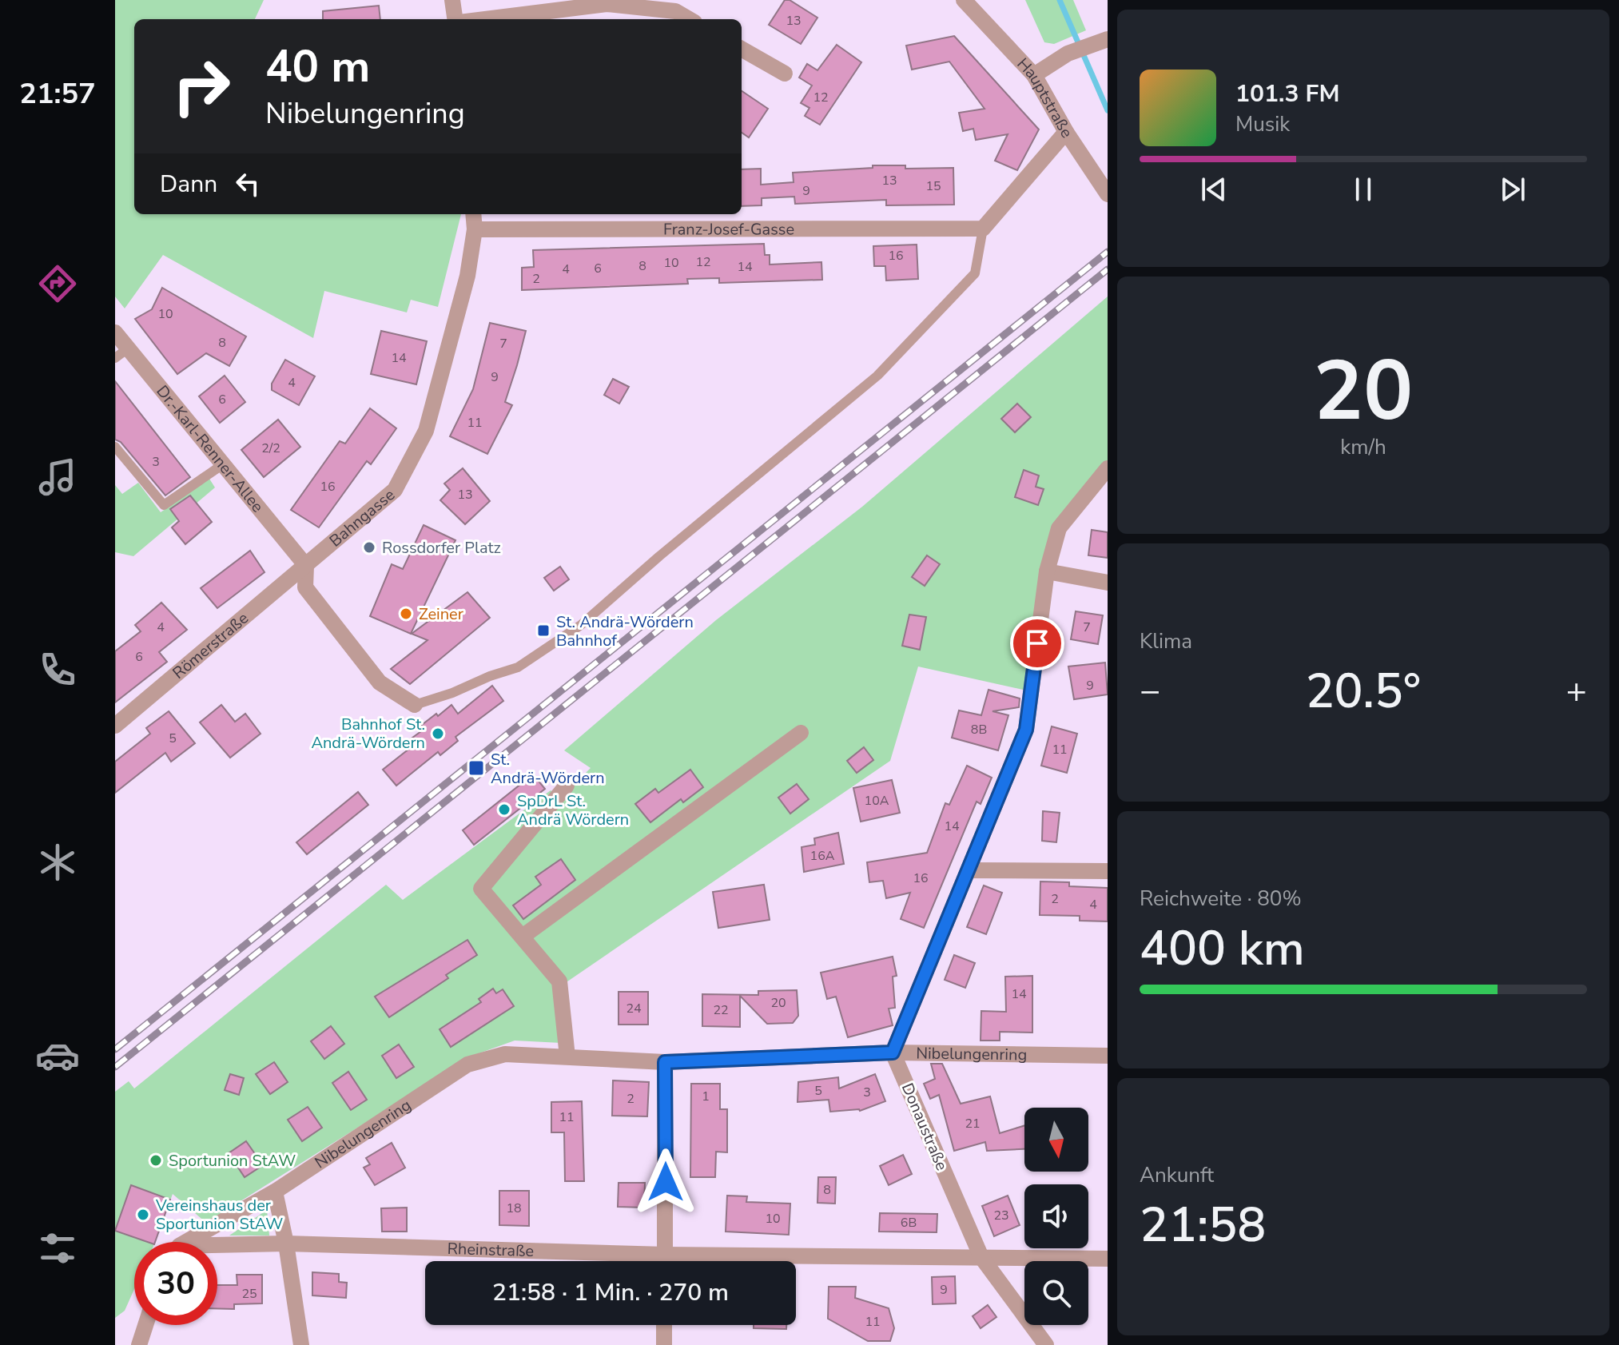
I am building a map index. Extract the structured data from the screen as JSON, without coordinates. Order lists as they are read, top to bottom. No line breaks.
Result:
{"streets":{"street":["Hauptstraße","Franz-Josef-Gasse","Dr.-Karl-Renner-Allee","Bahngasse","Römerstraße","Nibelungenring","Donaustraße","Rheinstraße"]},"crossings":[["Hauptstraße","Franz-Josef-Gasse"],["Franz-Josef-Gasse","Bahngasse"],["Dr.-Karl-Renner-Allee","Bahngasse"],["Dr.-Karl-Renner-Allee","Römerstraße"],["Bahngasse","Römerstraße"],["Nibelungenring","Donaustraße"],["Donaustraße","Rheinstraße"]],"places":{"other":["Rossdorfer Platz","Zeiner","Bahnhof St. Andrä-Wördern","SpDrL St. Andrä Wördern","Sportunion StAW","Vereinshaus der Sportunion StAW"],"transit":["St. Andrä-Wördern Bahnhof","St. Andrä-Wördern"]},"house_numbers":["13","12","13","15","9","16","12","10","8","14","6","4","2","10","8","7","14","9","4","6","11","2/2","3","16","13","4","7","6","9","8B","5","11","10A","14","16A","16","2","4","14","20","24","22","5","3","1","2","11","21","8","18","23","10","6B","9","25","11"],"north":"bottom","page":{"tabs":"21:57","turn":["40 m","Nibelungenring"],"song":["101.3 FM","Musik"],"then":"Dann","tile":[["20","km/h"],"Klima",["Reichweite · 80%","400 km"],["Ankunft","21:58"]],"heat":["−","20.5°","+"],"limit":"30","trip":"21:58 · 1 Min. · 270 m"}}
